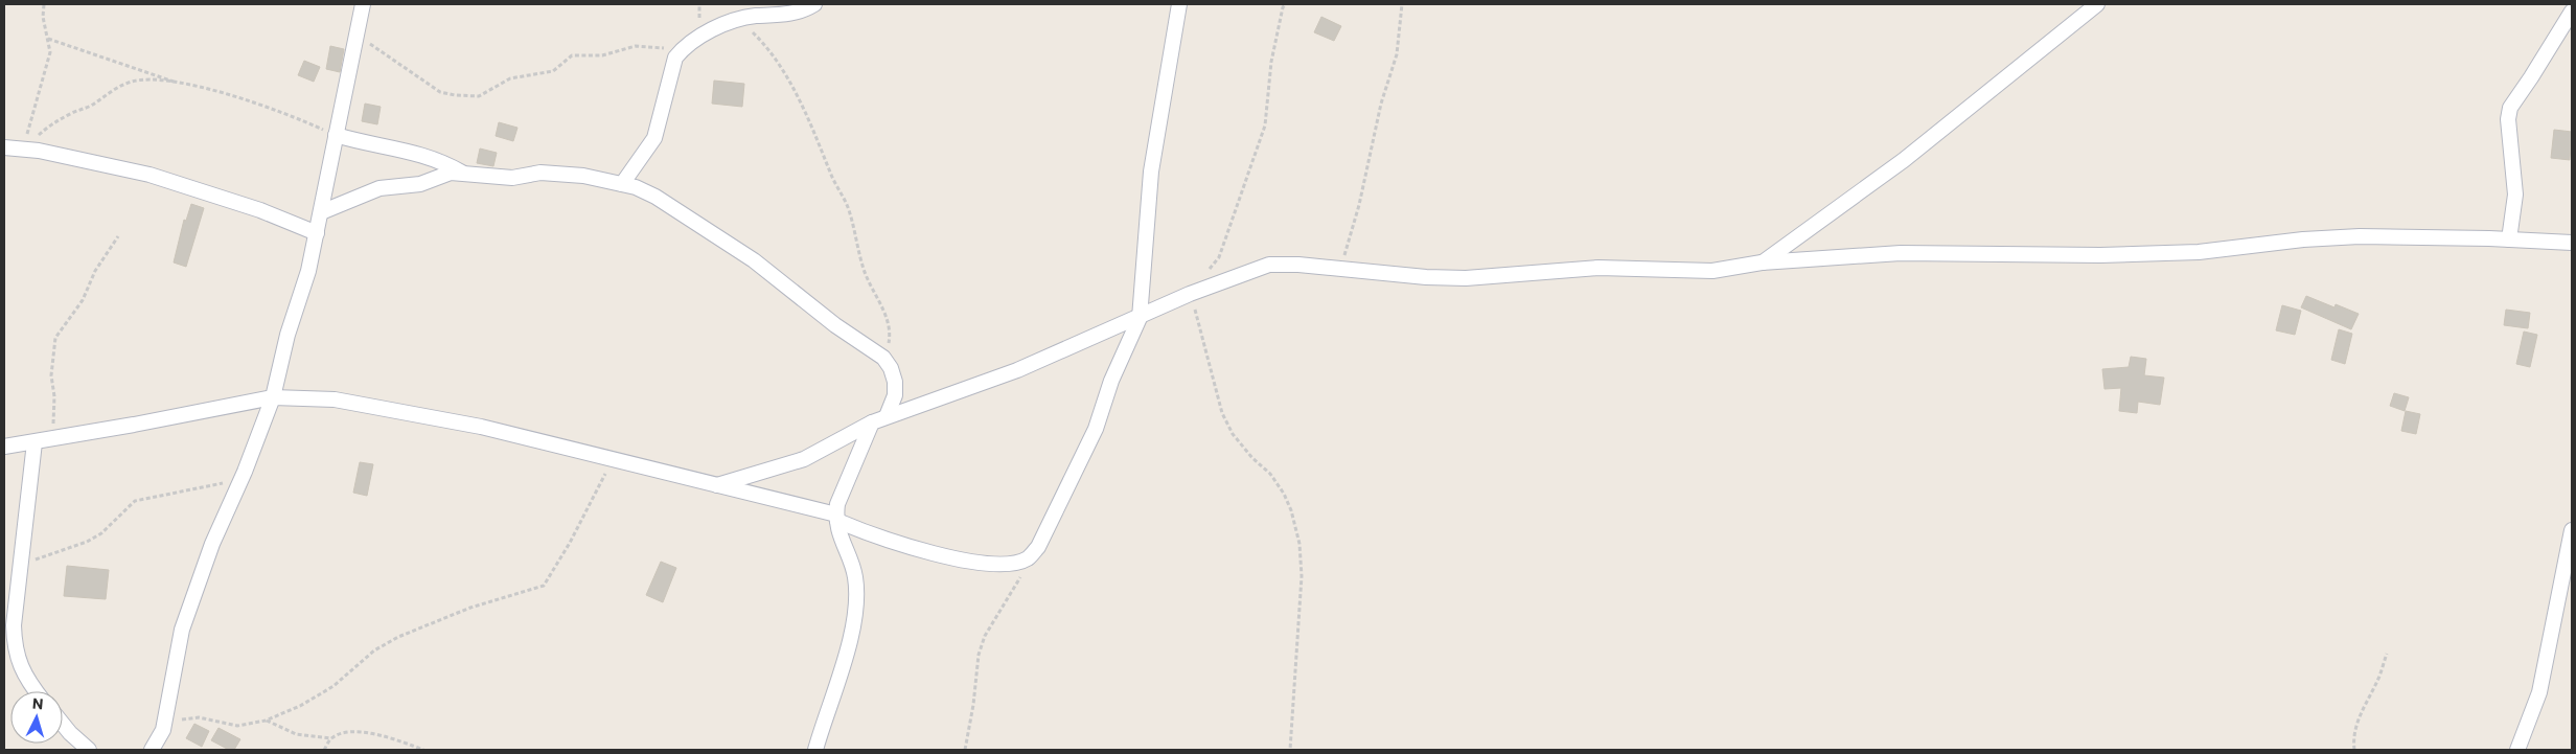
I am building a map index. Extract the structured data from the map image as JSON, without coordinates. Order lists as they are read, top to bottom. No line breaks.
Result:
{"north":"top"}
